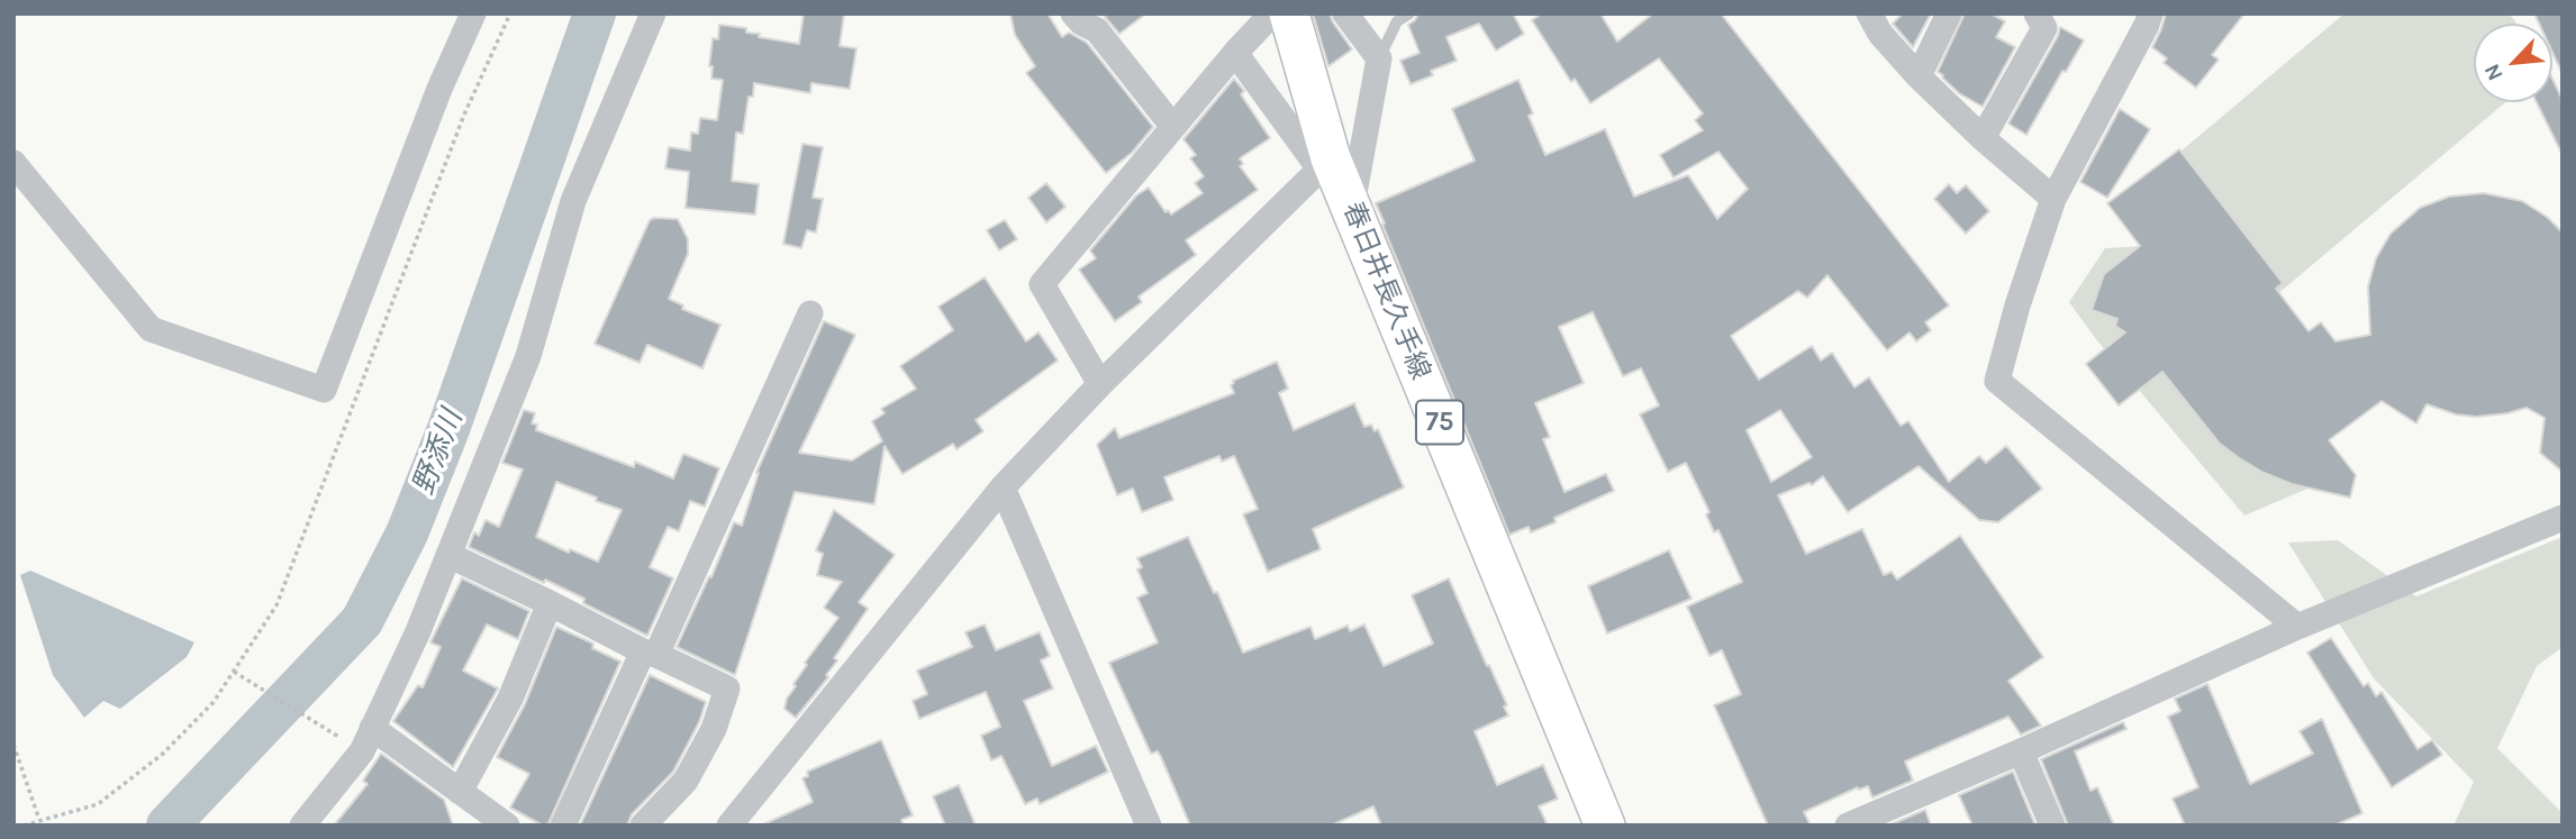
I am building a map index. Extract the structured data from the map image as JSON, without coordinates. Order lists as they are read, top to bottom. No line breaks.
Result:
{"streets":{"main road":["春日井長久手線","75"]},"water":["野添川"],"north":"bottom left"}
